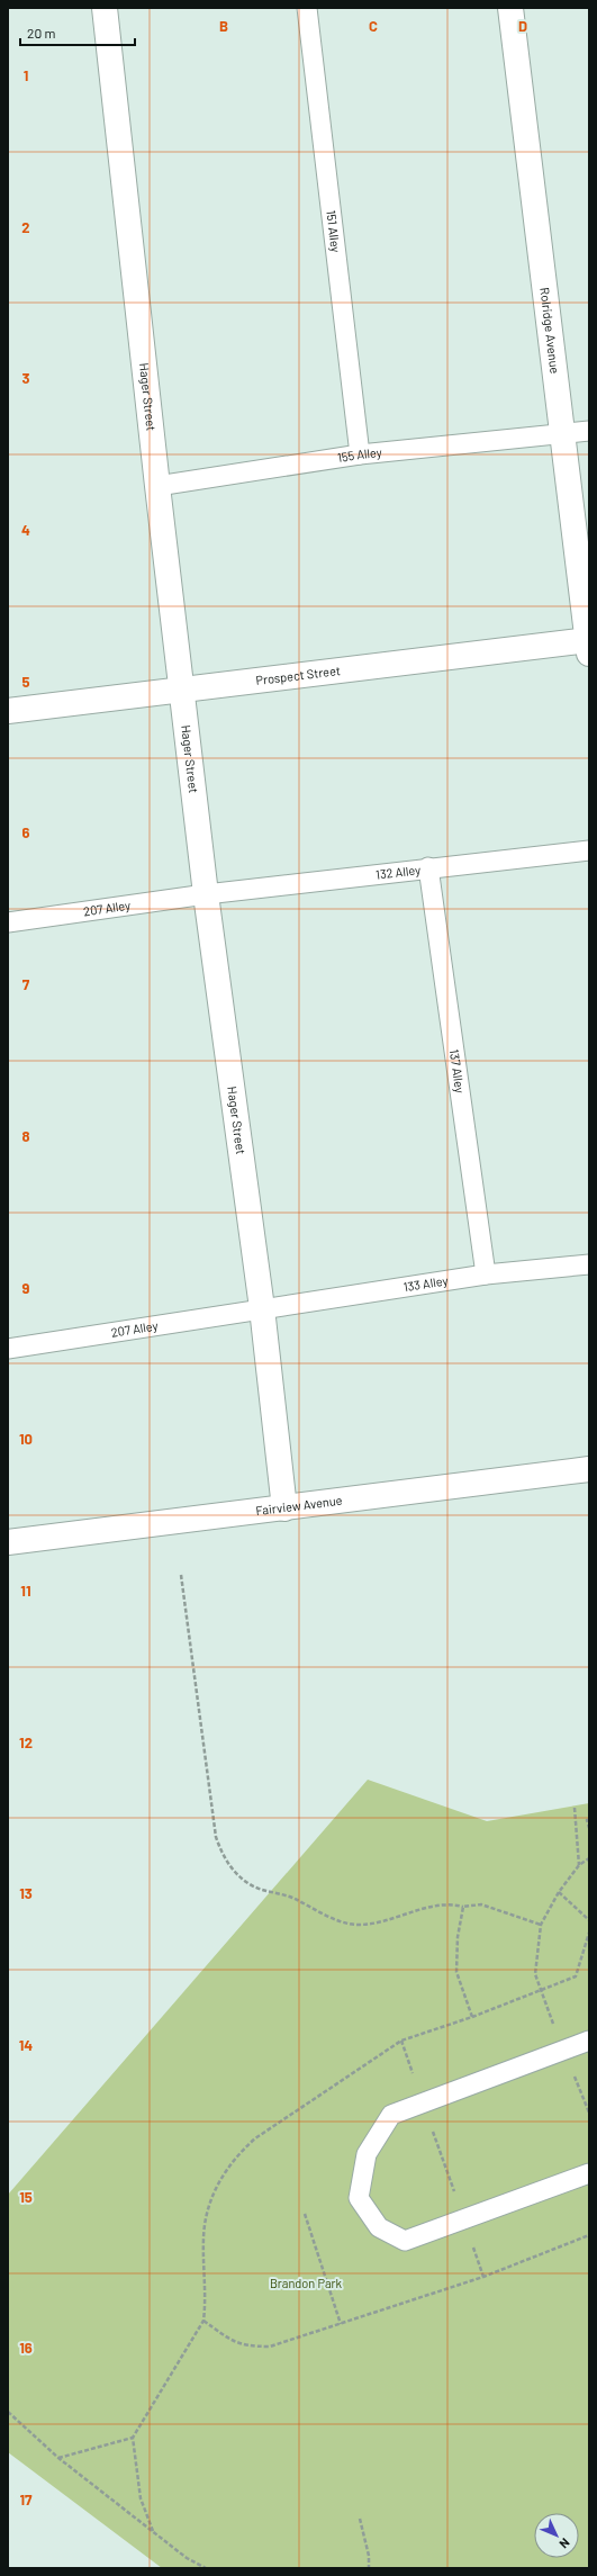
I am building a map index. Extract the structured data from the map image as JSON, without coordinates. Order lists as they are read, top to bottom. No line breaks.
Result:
{"streets":{"street":["Rolridge Avenue","Hager Street","Prospect Street","Fairview Avenue"],"lane":["151 Alley","155 Alley","132 Alley","207 Alley","137 Alley","133 Alley"]},"crossings":[["151 Alley","155 Alley"],["Rolridge Avenue","155 Alley"],["Rolridge Avenue","Prospect Street"],["Hager Street","155 Alley"],["Hager Street","Prospect Street"],["Hager Street","132 Alley"],["Hager Street","207 Alley"],["Hager Street","133 Alley"],["Hager Street","Fairview Avenue"],["132 Alley","207 Alley"],["132 Alley","137 Alley"],["207 Alley","133 Alley"],["137 Alley","133 Alley"]],"parks":["Brandon Park"],"scale_bar":"20 m","north":"bottom right","grid":{"columns":["B","C","D"],"rows":["1","2","3","4","5","6","7","8","9","10","11","12","13","14","15","16","17"]}}
